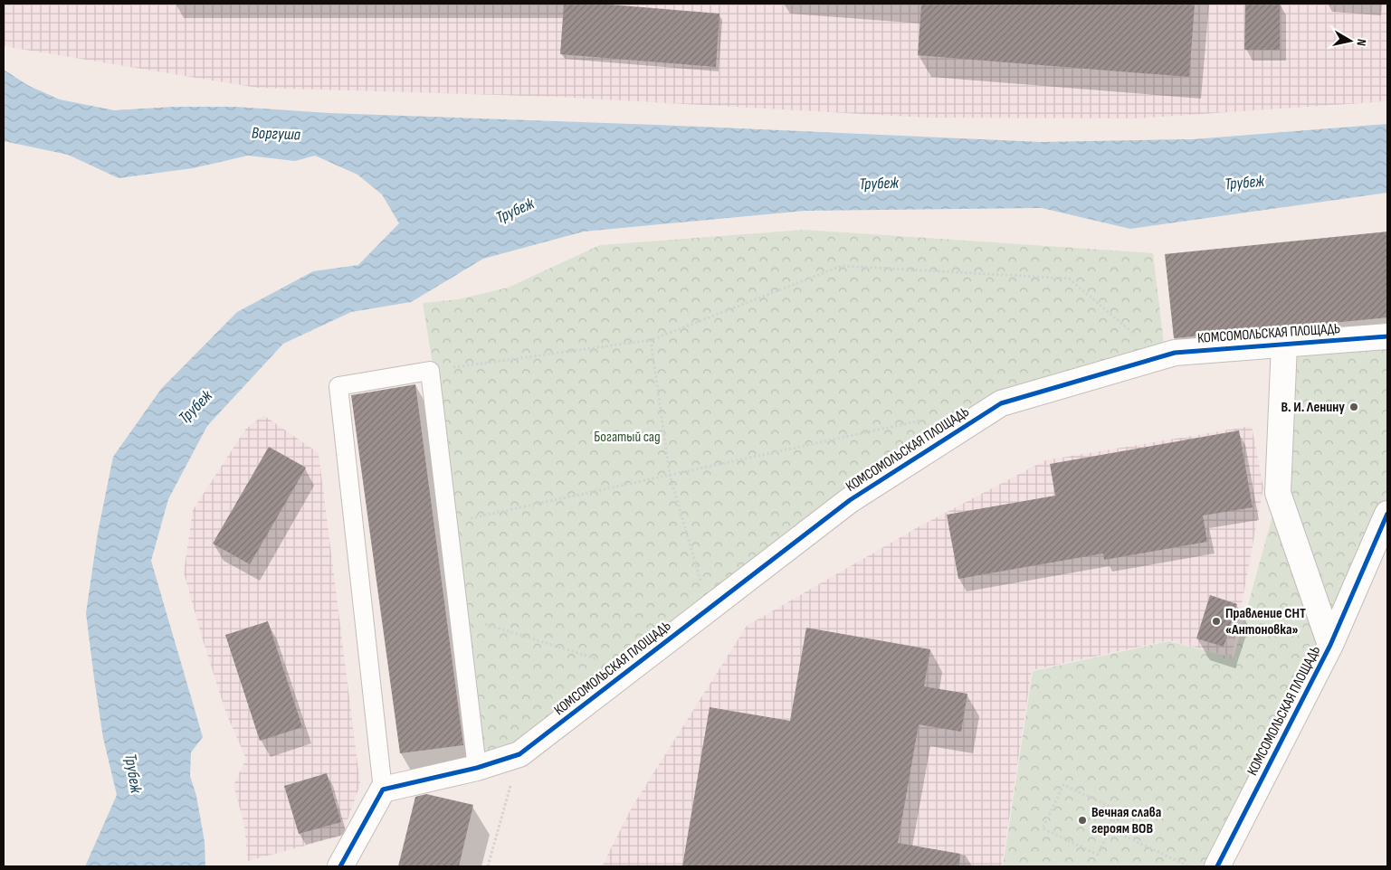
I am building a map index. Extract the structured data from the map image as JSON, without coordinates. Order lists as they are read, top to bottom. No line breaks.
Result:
{"streets":{"street":["КОМСОМОЛЬСКАЯ ПЛОЩАДЬ"]},"water":["Воргуша","Трубеж"],"parks":["Богатый сад"],"places":["В. И. Ленину","Правление СНТ «Антоновка»","Вечная слава героям ВОВ"],"north":"right"}
